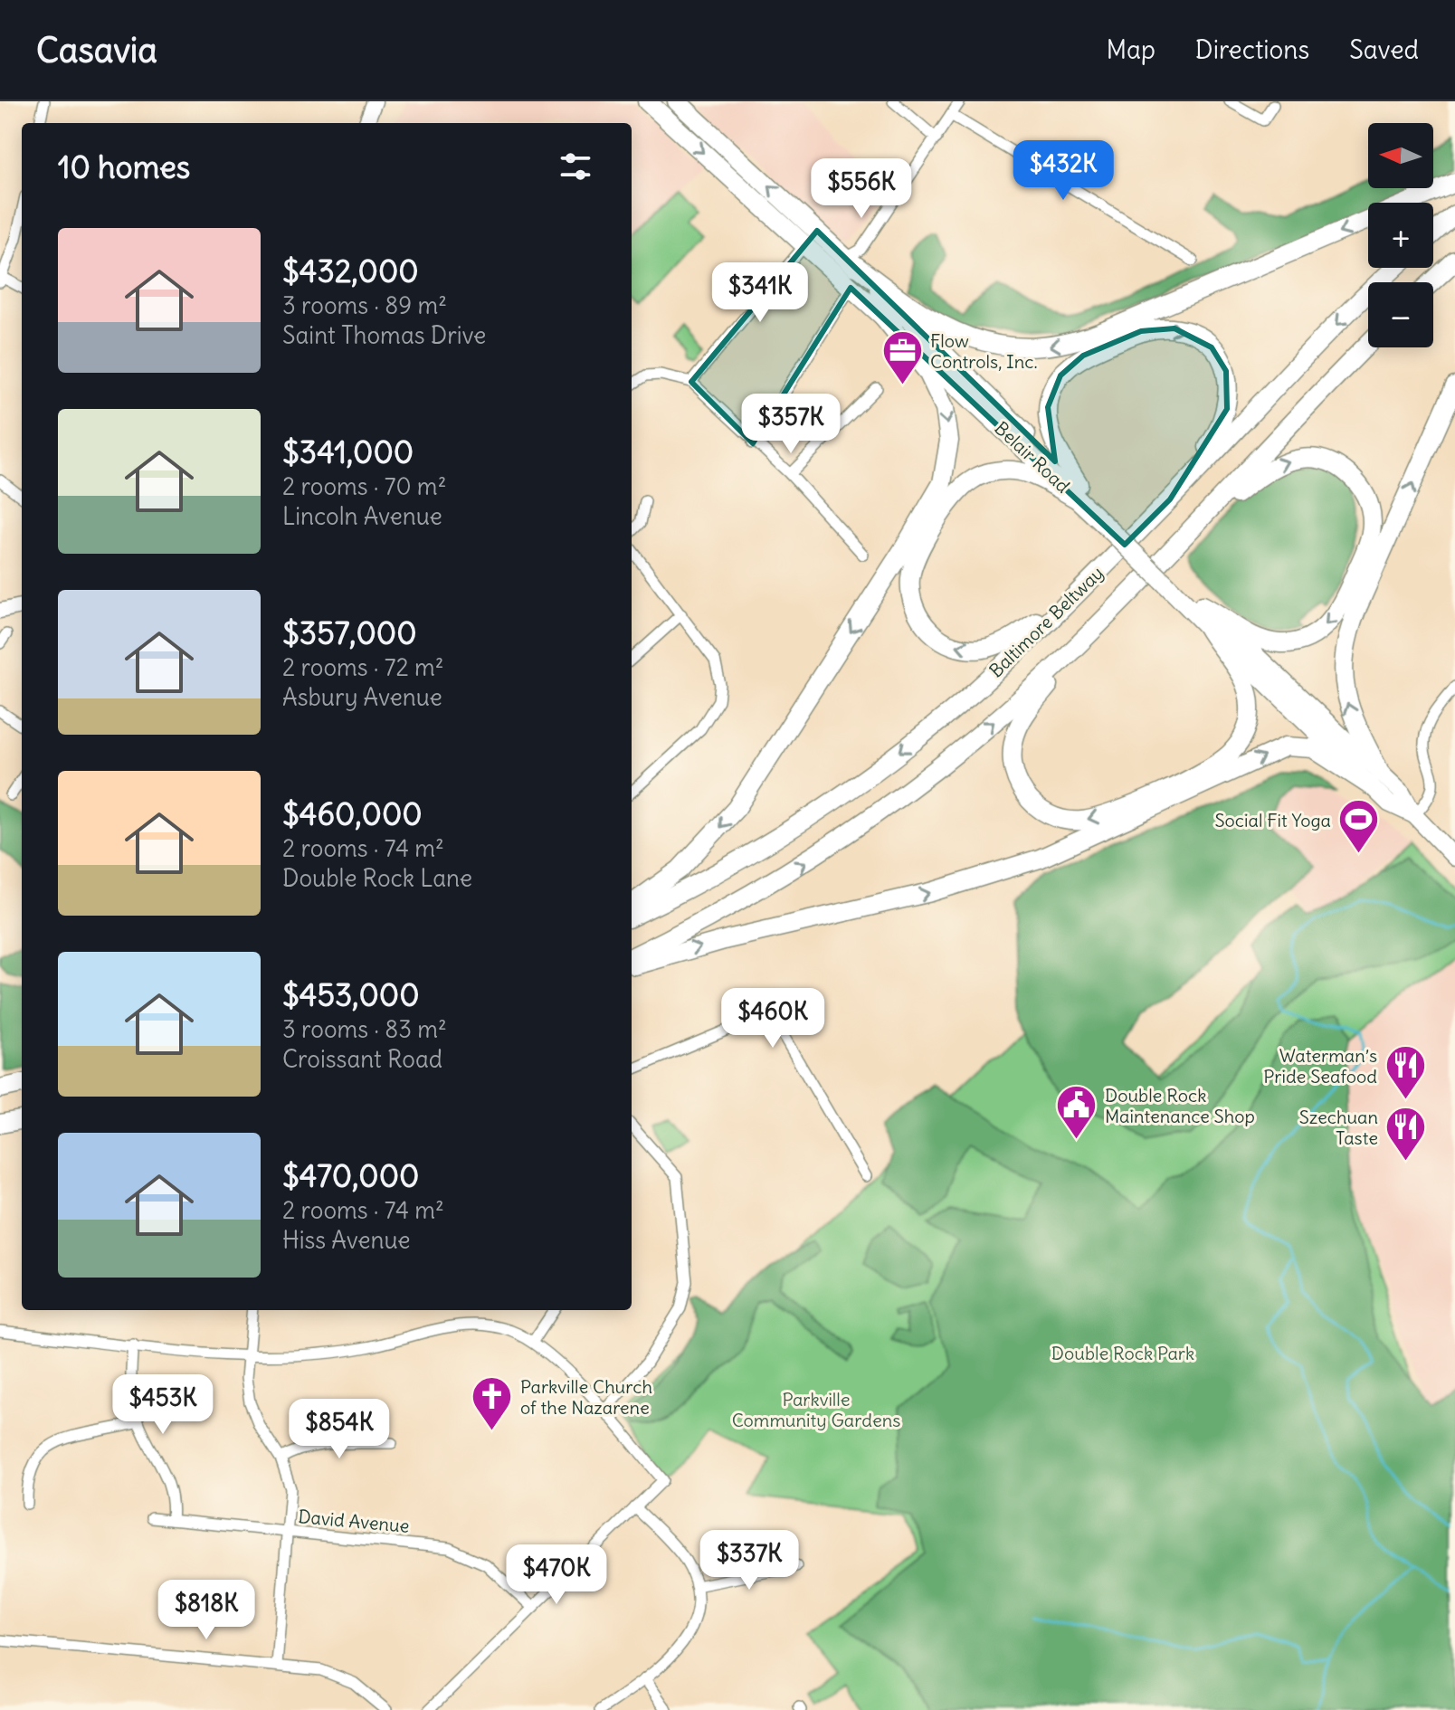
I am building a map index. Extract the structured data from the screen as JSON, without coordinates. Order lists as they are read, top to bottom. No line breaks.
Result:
{"streets":{"highway":["Belair Road","Baltimore Beltway"],"street":["David Avenue"]},"parks":["Double Rock Park","Parkville Community Gardens"],"places":{"office":["Flow Controls, Inc."],"sports":["Social Fit Yoga"],"restaurant":["Waterman’s Pride Seafood","Szechuan Taste"],"public building":["Double Rock Maintenance Shop"],"church":["Parkville Church of the Nazarene"]},"north":"left","page":{"header":"Casavia","nav":["Map","Directions","Saved"],"map_buttons":["+","−"],"heading":"10 homes","price":["$432K","$556K","$341K","$357K","$460K","$453K","$854K","$337K","$470K","$818K"],"list":[{"name":"$432,000","note":"3 rooms · 89 m² · Saint Thomas Drive"},{"name":"$341,000","note":"2 rooms · 70 m² · Lincoln Avenue"},{"name":"$357,000","note":"2 rooms · 72 m² · Asbury Avenue"},{"name":"$460,000","note":"2 rooms · 74 m² · Double Rock Lane"},{"name":"$453,000","note":"3 rooms · 83 m² · Croissant Road"},{"name":"$470,000","note":"2 rooms · 74 m² · Hiss Avenue"}]}}
